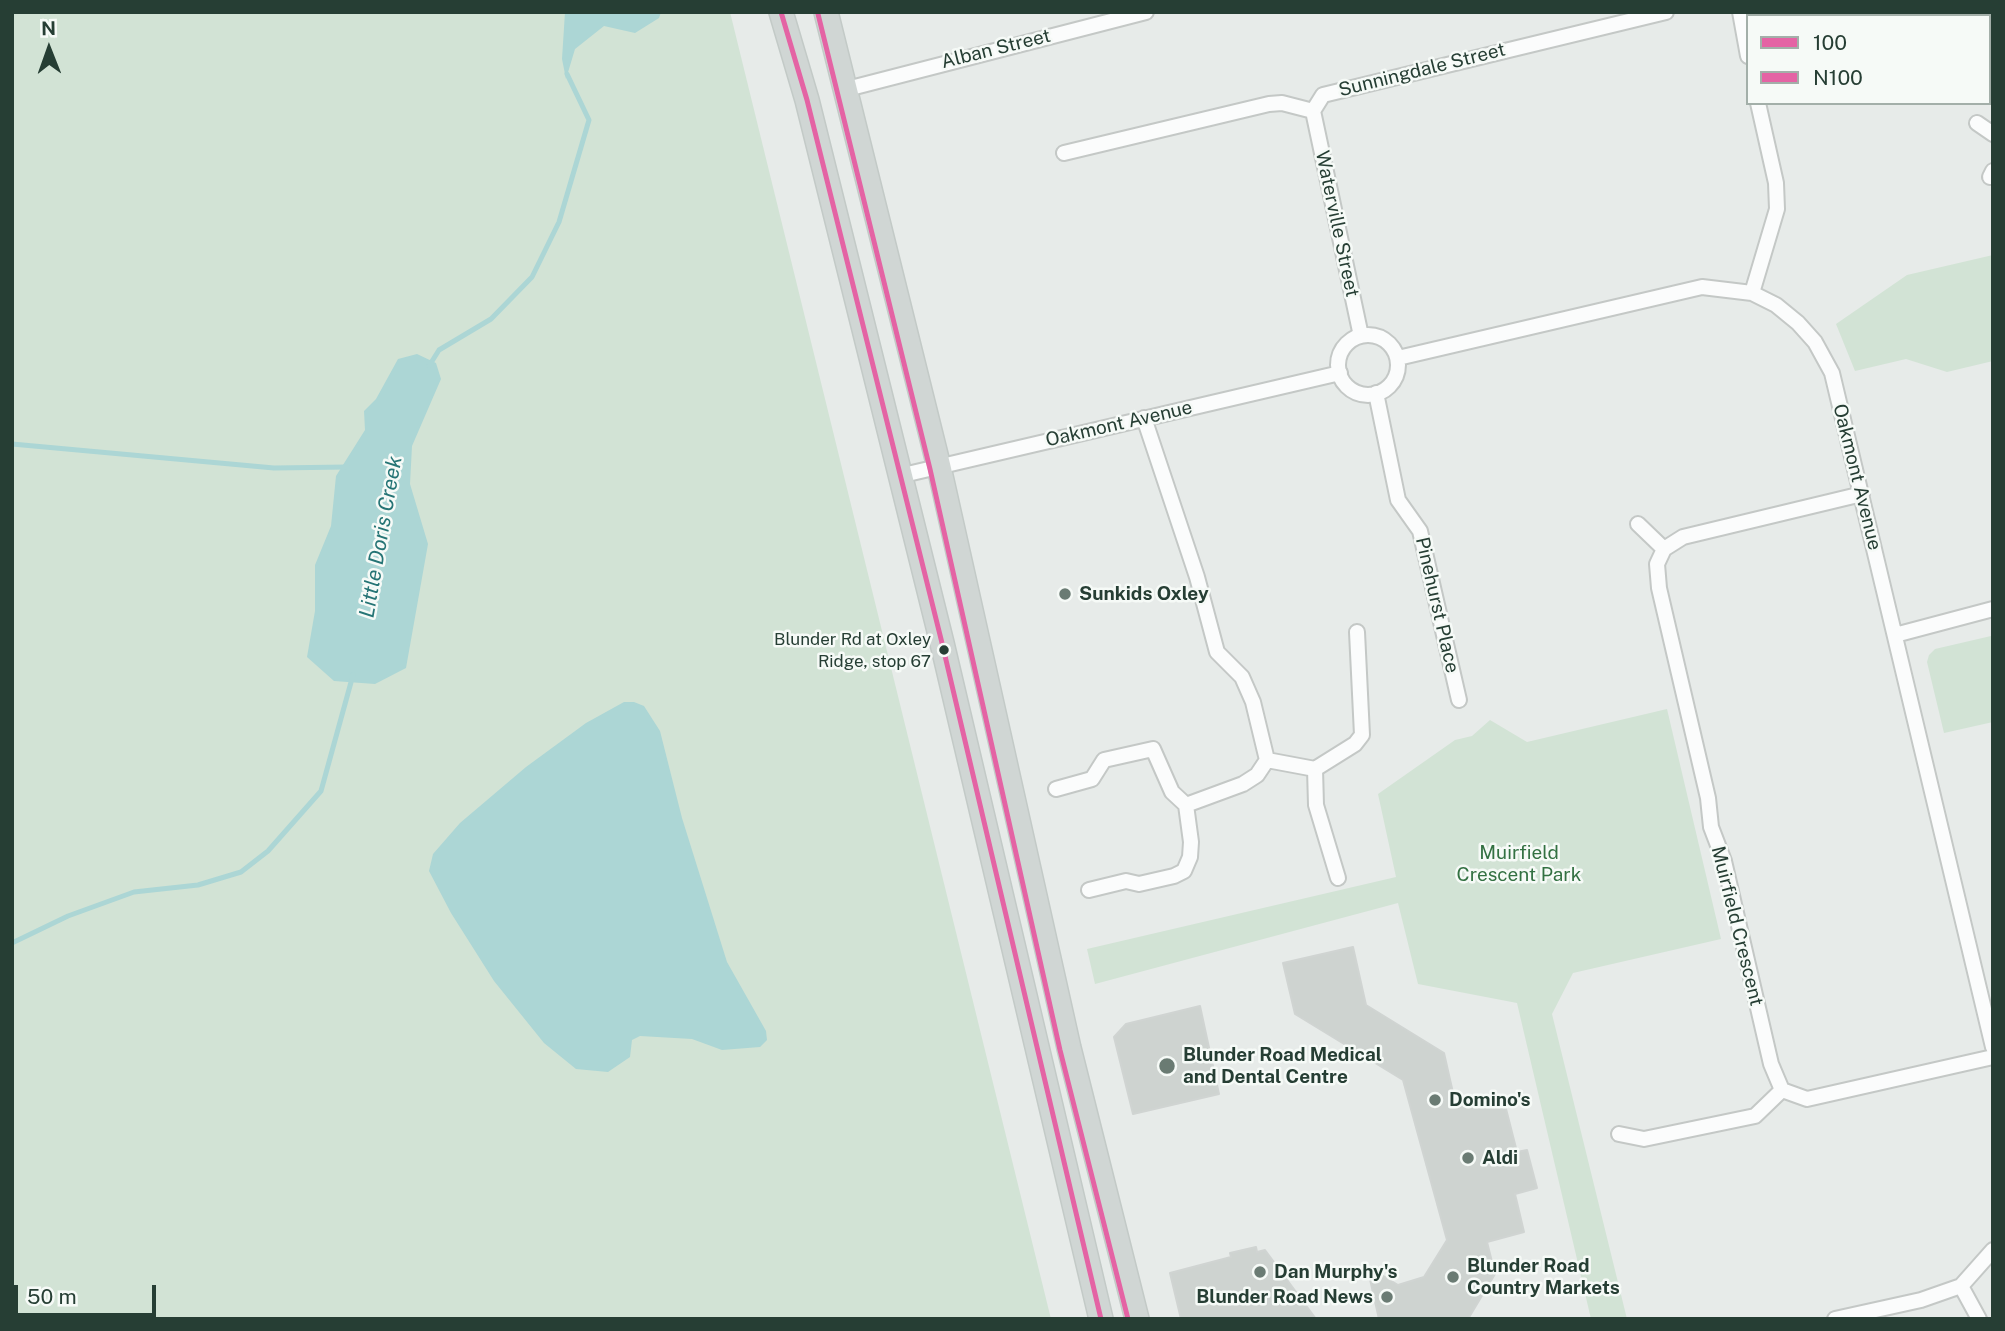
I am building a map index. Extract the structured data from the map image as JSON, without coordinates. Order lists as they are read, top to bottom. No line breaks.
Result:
{"streets":{"street":["Alban Street","Sunningdale Street","Waterville Street","Oakmont Avenue","Pinehurst Place","Muirfield Crescent"]},"crossings":[["Sunningdale Street","Waterville Street"],["Waterville Street","Oakmont Avenue"],["Waterville Street","Pinehurst Place"],["Oakmont Avenue","Pinehurst Place"]],"water":["Little Doris Creek"],"parks":["Muirfield Crescent Park"],"places":["Sunkids Oxley","Blunder Rd at Oxley Ridge, stop 67","Blunder Road Medical and Dental Centre","Domino's","Aldi","Dan Murphy's","Blunder Road Country Markets","Blunder Road News"],"lines":["transit line 100","transit line N100"],"legend":["100","N100"],"scale_bar":"50 m","north":"top"}
